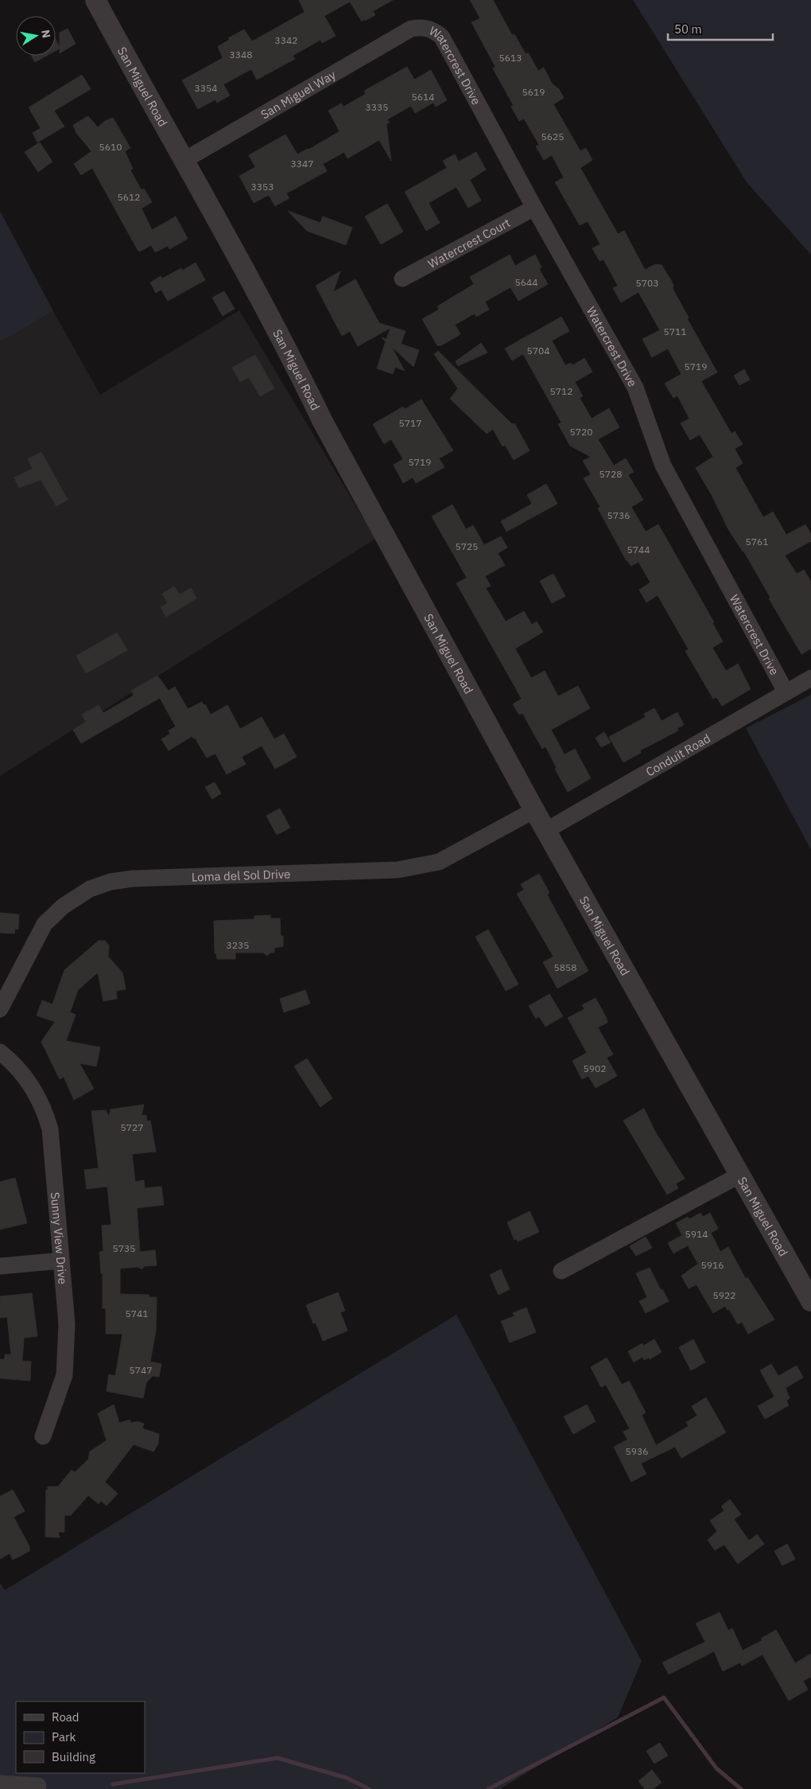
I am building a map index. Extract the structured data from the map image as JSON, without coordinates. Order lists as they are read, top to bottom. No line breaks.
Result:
{"streets":{"street":["Watercrest Drive","San Miguel Road","San Miguel Way","Watercrest Court","Conduit Road","Loma del Sol Drive","Sunny View Drive"]},"crossings":[["Watercrest Drive","San Miguel Way"],["Watercrest Drive","Watercrest Court"],["Watercrest Drive","Conduit Road"],["San Miguel Road","San Miguel Way"],["San Miguel Road","Conduit Road"],["San Miguel Road","Loma del Sol Drive"]],"house_numbers":["3342","3348","5613","3354","5619","5614","3335","5625","5610","3347","3353","5612","5644","5703","5711","5704","5719","5712","5717","5720","5719","5728","5736","5761","5725","5744","3235","5858","5902","5727","5914","5735","5916","5922","5741","5747","5936"],"legend":["Road","Park","Building"],"scale_bar":"50 m","north":"right"}
